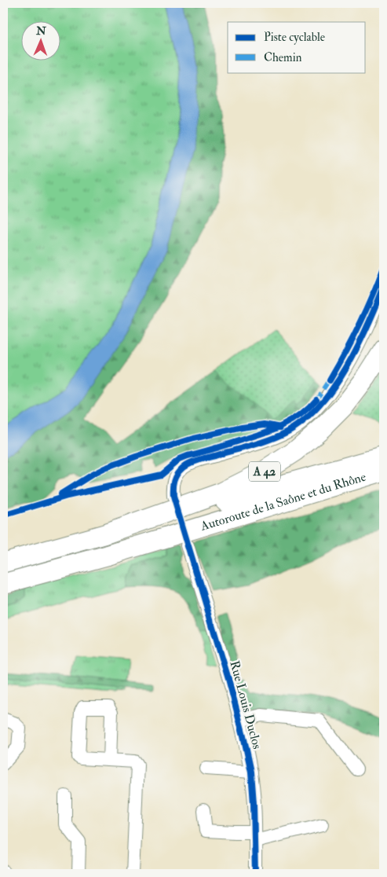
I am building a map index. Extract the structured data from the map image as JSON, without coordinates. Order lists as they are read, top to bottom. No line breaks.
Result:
{"streets":{"highway":["A 42","Autoroute de la Saône et du Rhône"],"street":["Rue Louis Duclos"]},"legend":["Piste cyclable","Chemin"],"north":"top"}
